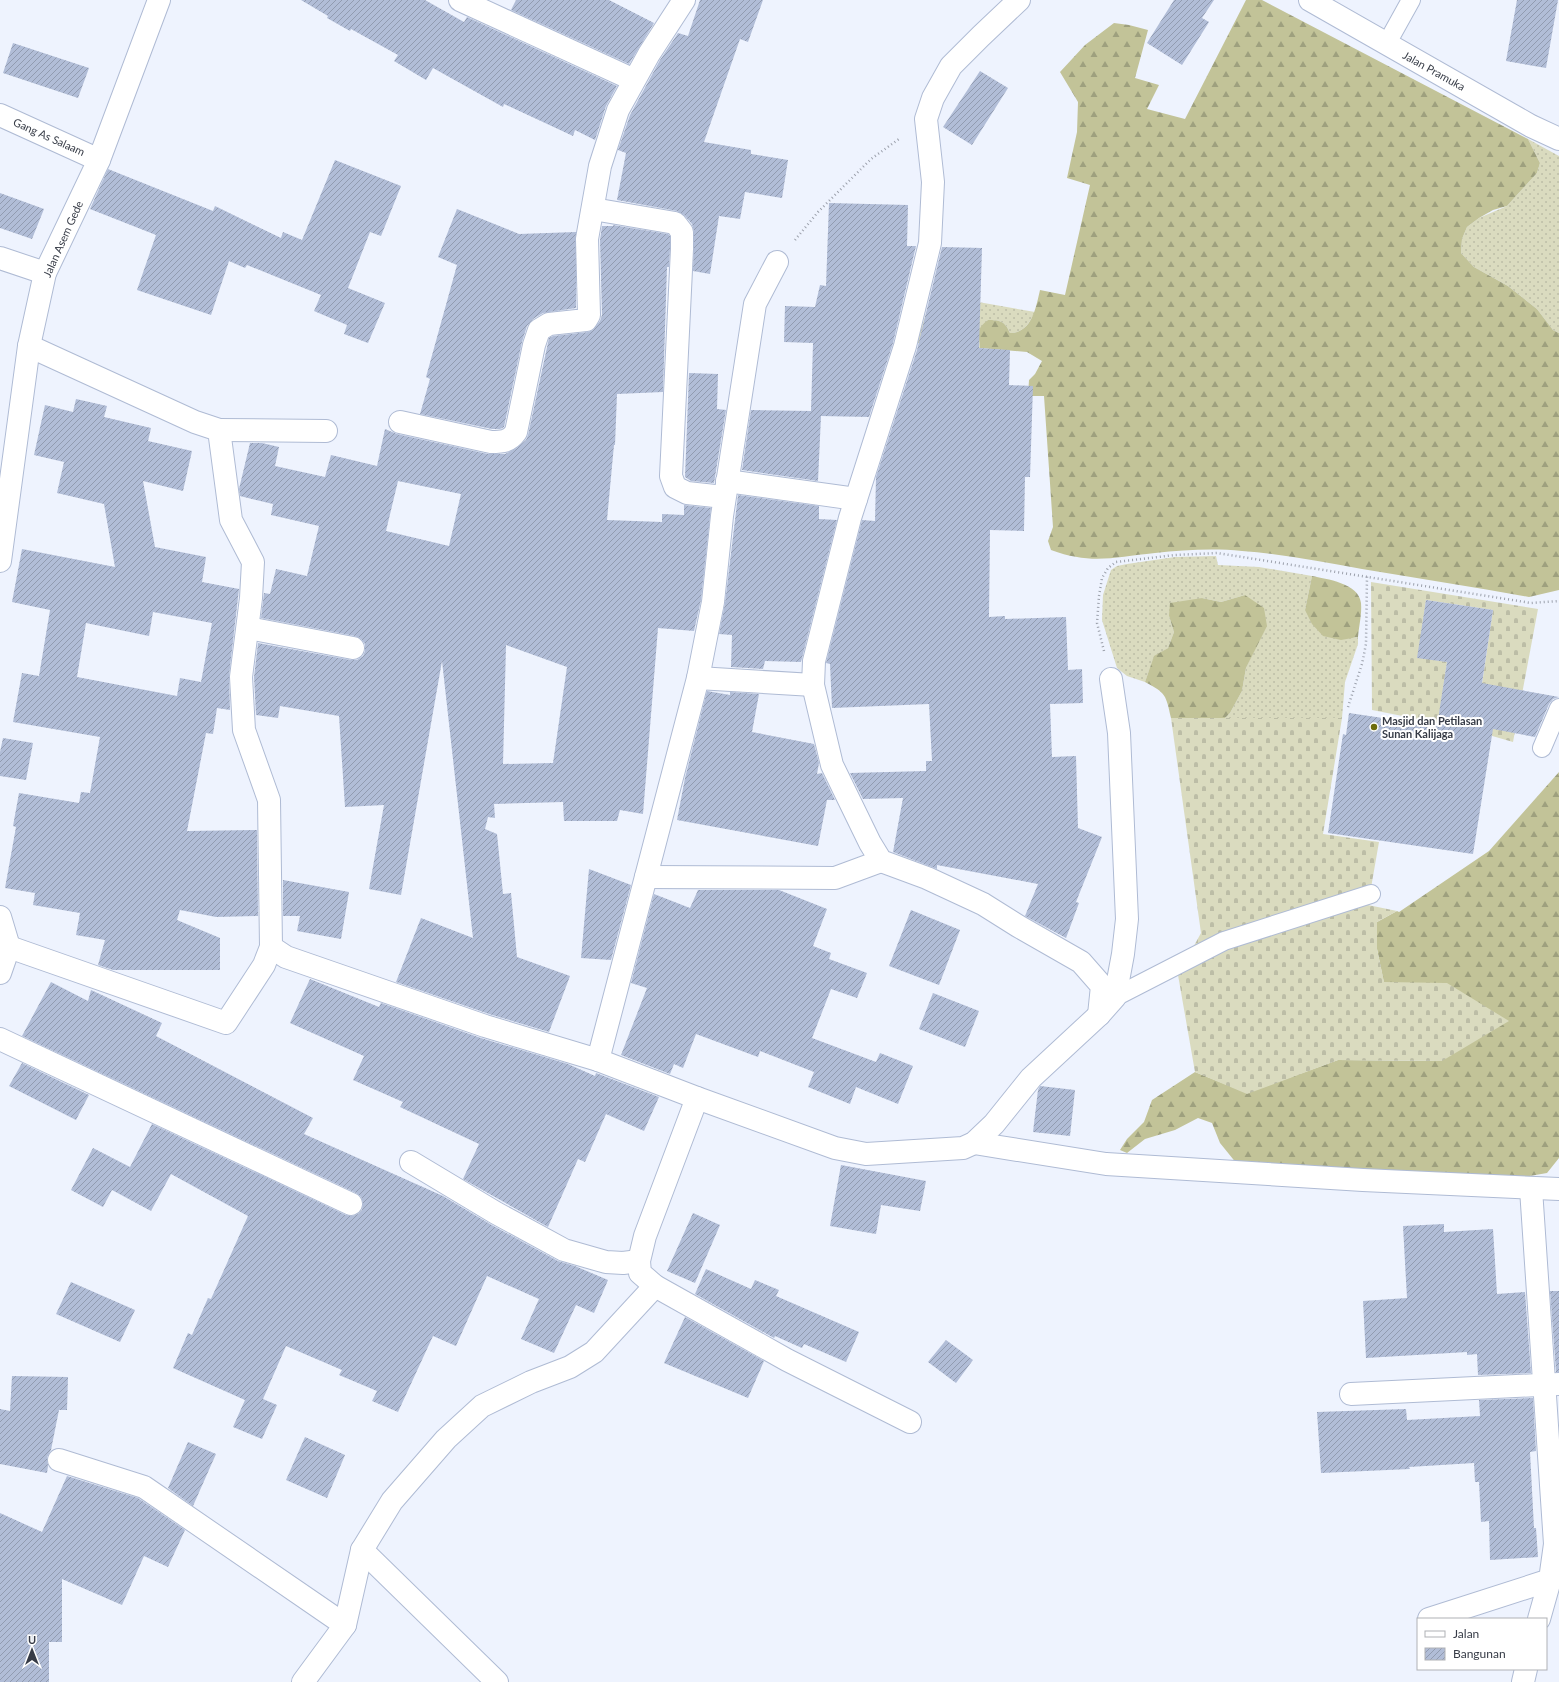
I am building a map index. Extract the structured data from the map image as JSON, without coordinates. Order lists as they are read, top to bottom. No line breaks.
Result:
{"streets":{"street":["Jalan Pramuka","Gang As Salaam","Jalan Asem Gede"]},"crossings":[["Gang As Salaam","Jalan Asem Gede"]],"places":["Masjid dan Petilasan Sunan Kalijaga"],"legend":["Jalan","Bangunan"],"north":"top"}
